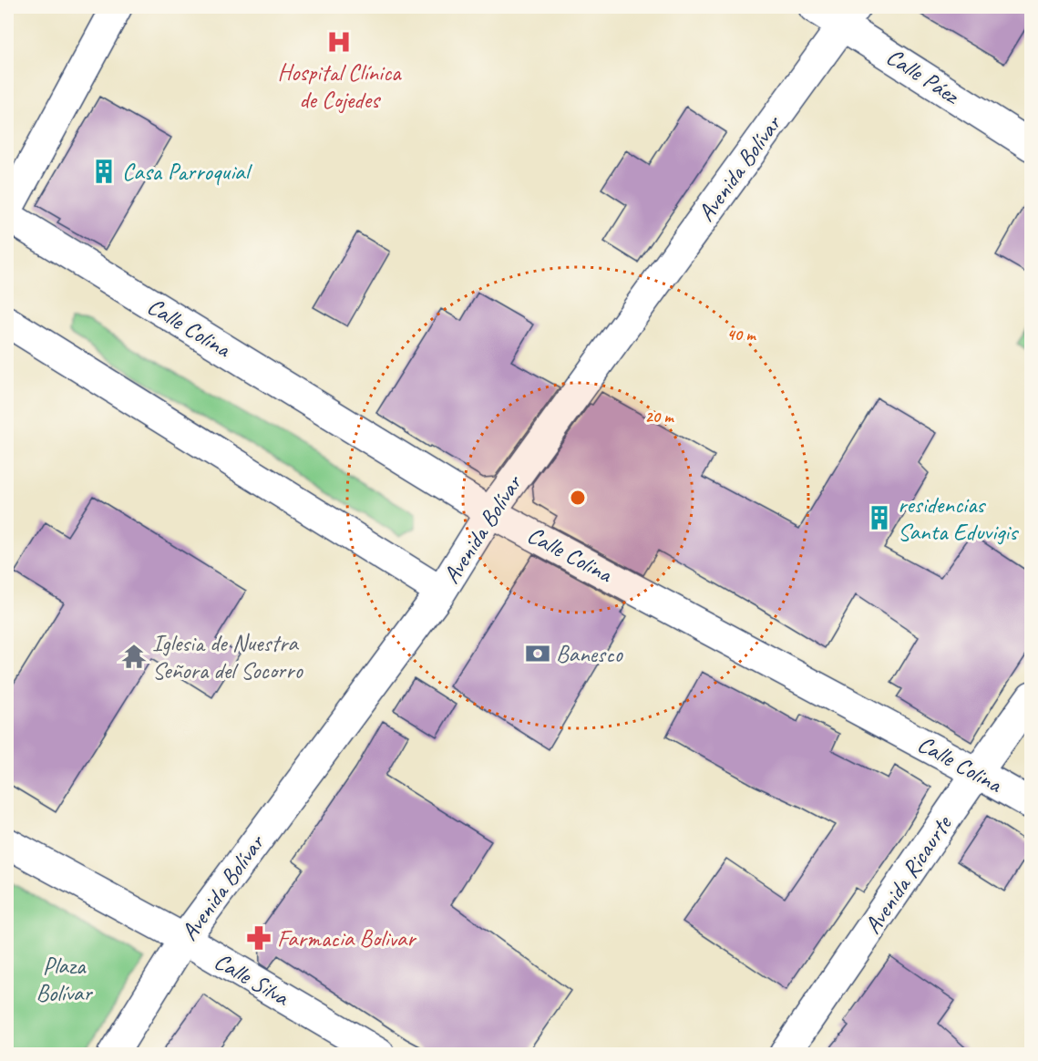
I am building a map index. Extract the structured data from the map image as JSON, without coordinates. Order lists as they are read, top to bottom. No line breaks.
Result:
{"streets":{"street":["Calle Páez","Avenida Bolívar","Calle Colina","Avenida Ricaurte","Calle Silva"]},"crossings":[["Calle Páez","Avenida Bolívar"],["Avenida Bolívar","Calle Colina"],["Avenida Bolívar","Calle Silva"],["Calle Colina","Avenida Ricaurte"]],"parks":["Plaza Bolívar"],"places":{"hospital":["Hospital Clínica de Cojedes"],"building":["Casa Parroquial","residencias Santa Eduvigis"],"bank":["Banesco"],"temple":["Iglesia de Nuestra Señora del Socorro"],"pharmacy":["Farmacia Bolivar"]},"rings":["40 m","20 m"]}
